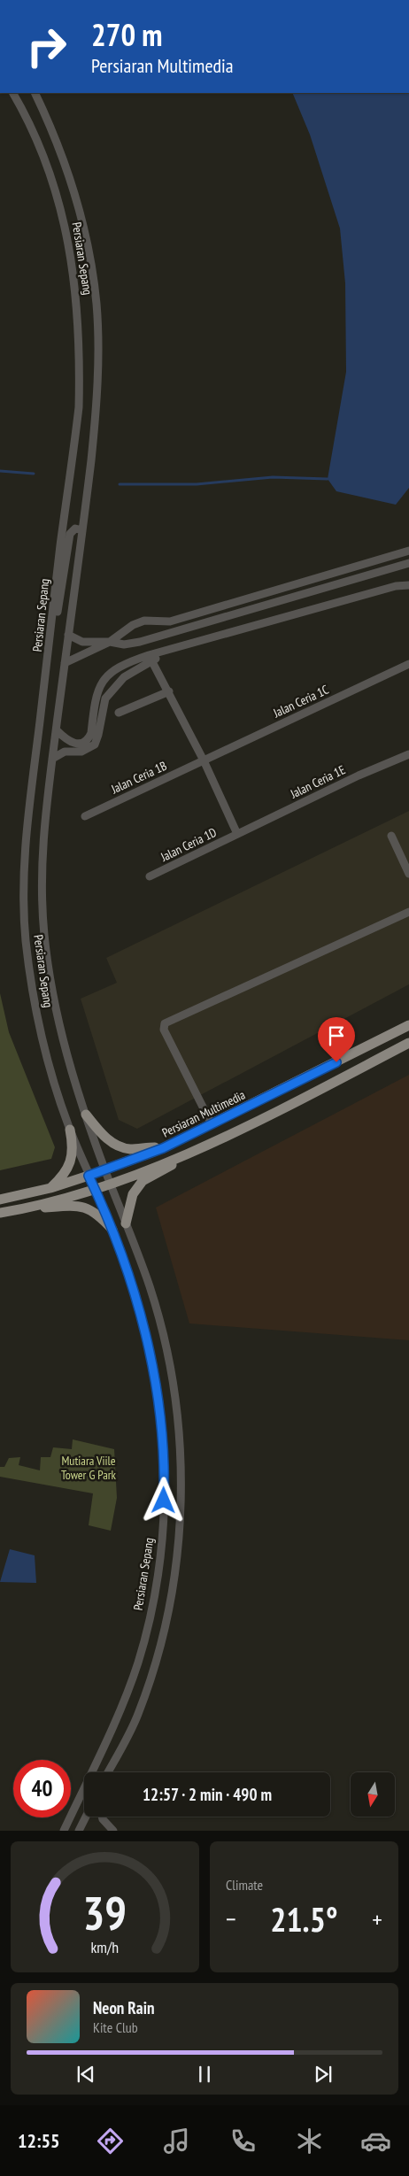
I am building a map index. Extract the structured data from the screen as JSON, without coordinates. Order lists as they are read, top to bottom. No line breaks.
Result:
{"streets":{"main road":["Persiaran Multimedia"],"street":["Persiaran Sepang","Jalan Ceria 1C","Jalan Ceria 1B","Jalan Ceria 1E","Jalan Ceria 1D"]},"crossings":[["Persiaran Sepang","Persiaran Multimedia"],["Jalan Ceria 1C","Jalan Ceria 1B"],["Jalan Ceria 1E","Jalan Ceria 1D"]],"parks":["Mutiara Viile Tower G Park"],"north":"bottom","page":{"turn":["270 m","Persiaran Multimedia"],"limit":"40","trip":"12:57 · 2 min · 490 m","tile":"Climate","heat":["−","21.5°","+"],"song":["Neon Rain","Kite Club"],"tabs":"12:55","gauge":["39","km/h"]}}
